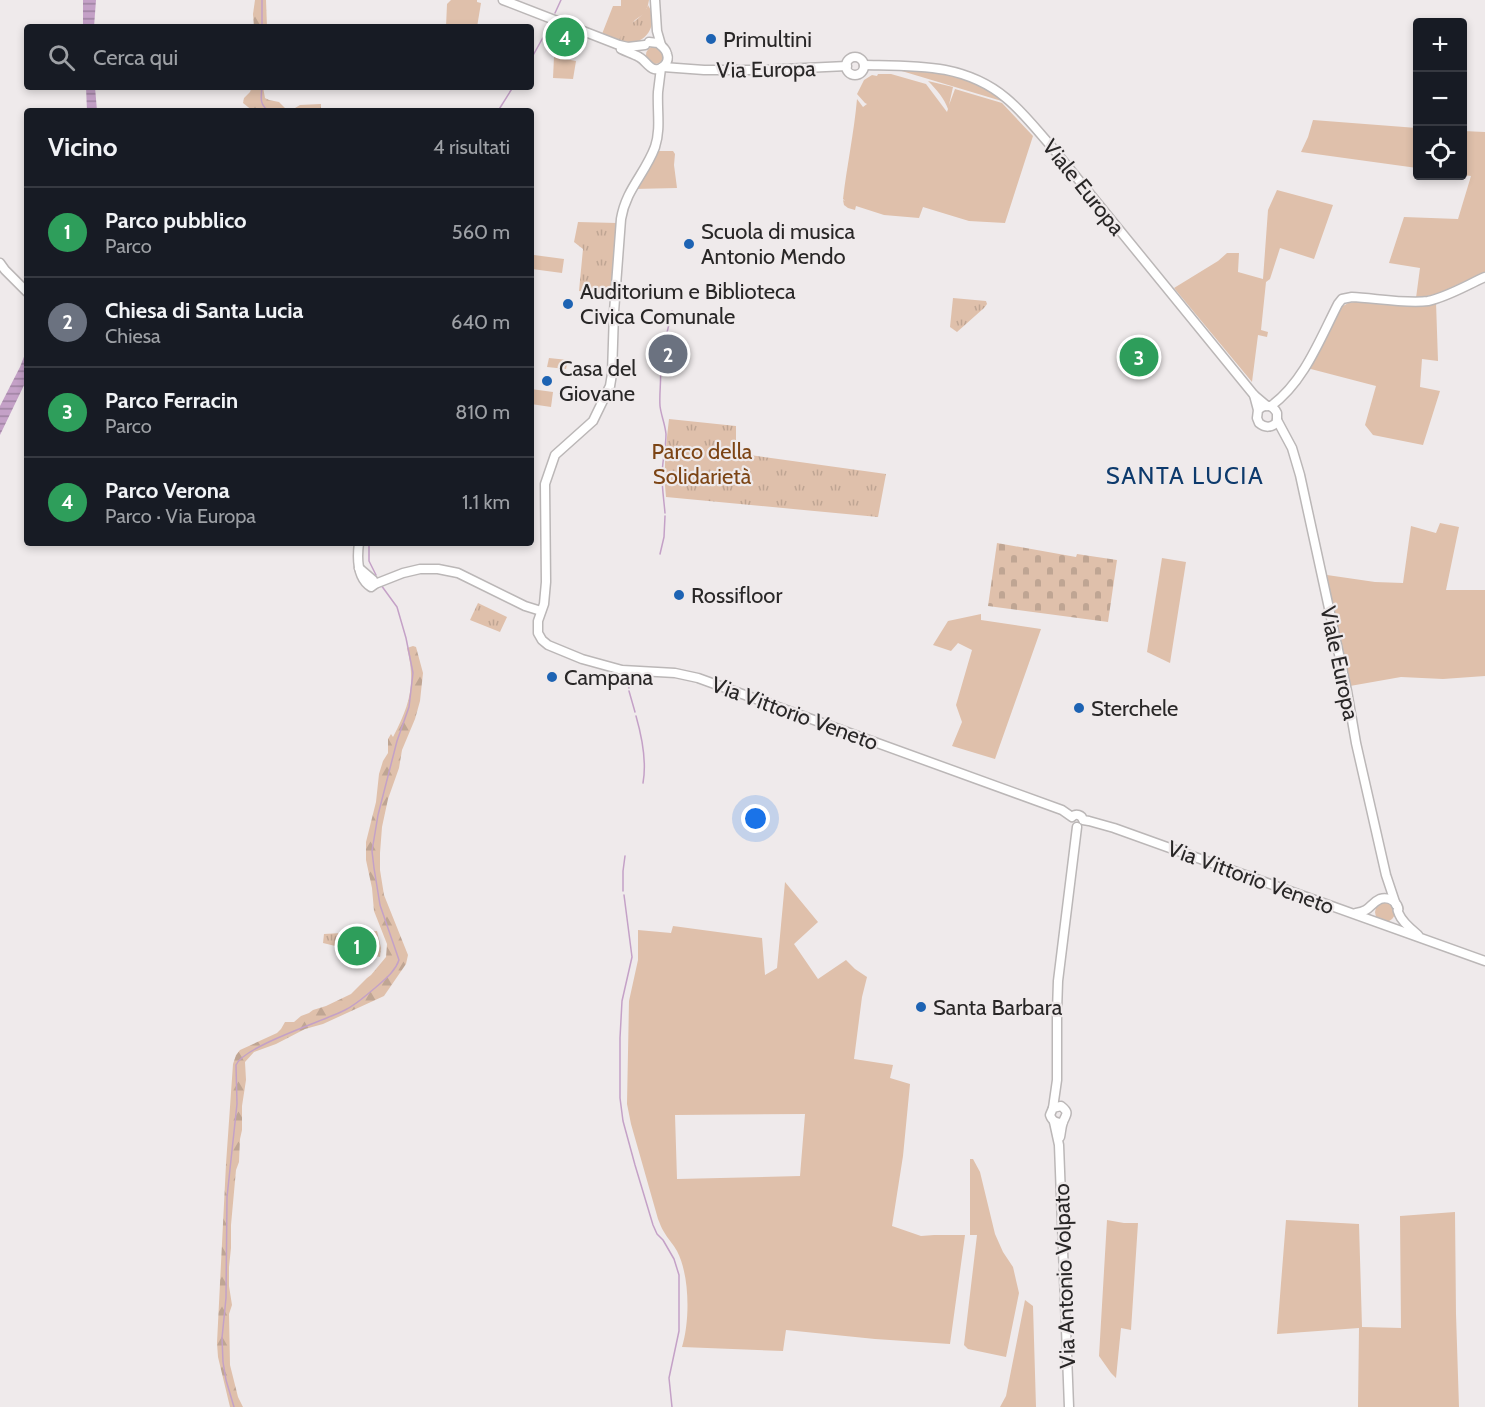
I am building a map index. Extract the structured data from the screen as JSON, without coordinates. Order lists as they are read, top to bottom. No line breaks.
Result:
{"streets":{"street":["Via Europa","Viale Europa","Via Vittorio Veneto","Via Antonio Volpato"]},"crossings":[["Via Europa","Viale Europa"],["Viale Europa","Via Vittorio Veneto"]],"districts":["SANTA LUCIA"],"parks":["Parco della Solidarietà"],"places":["Primultini","Scuola di musica Antonio Mendo","Auditorium e Biblioteca Civica Comunale","Casa del Giovane","Rossifloor","Campana","Sterchele","Santa Barbara"],"page":{"pins":["4","2","3","1"],"map_buttons":["+","−"],"search":"Cerca qui","heading":["Vicino","4 risultati"],"list":[{"mark":"1","name":"Parco pubblico","note":"Parco","value":"560 m"},{"mark":"2","name":"Chiesa di Santa Lucia","note":"Chiesa","value":"640 m"},{"mark":"3","name":"Parco Ferracin","note":"Parco","value":"810 m"},{"mark":"4","name":"Parco Verona","note":"Parco · Via Europa","value":"1.1 km"}]}}
